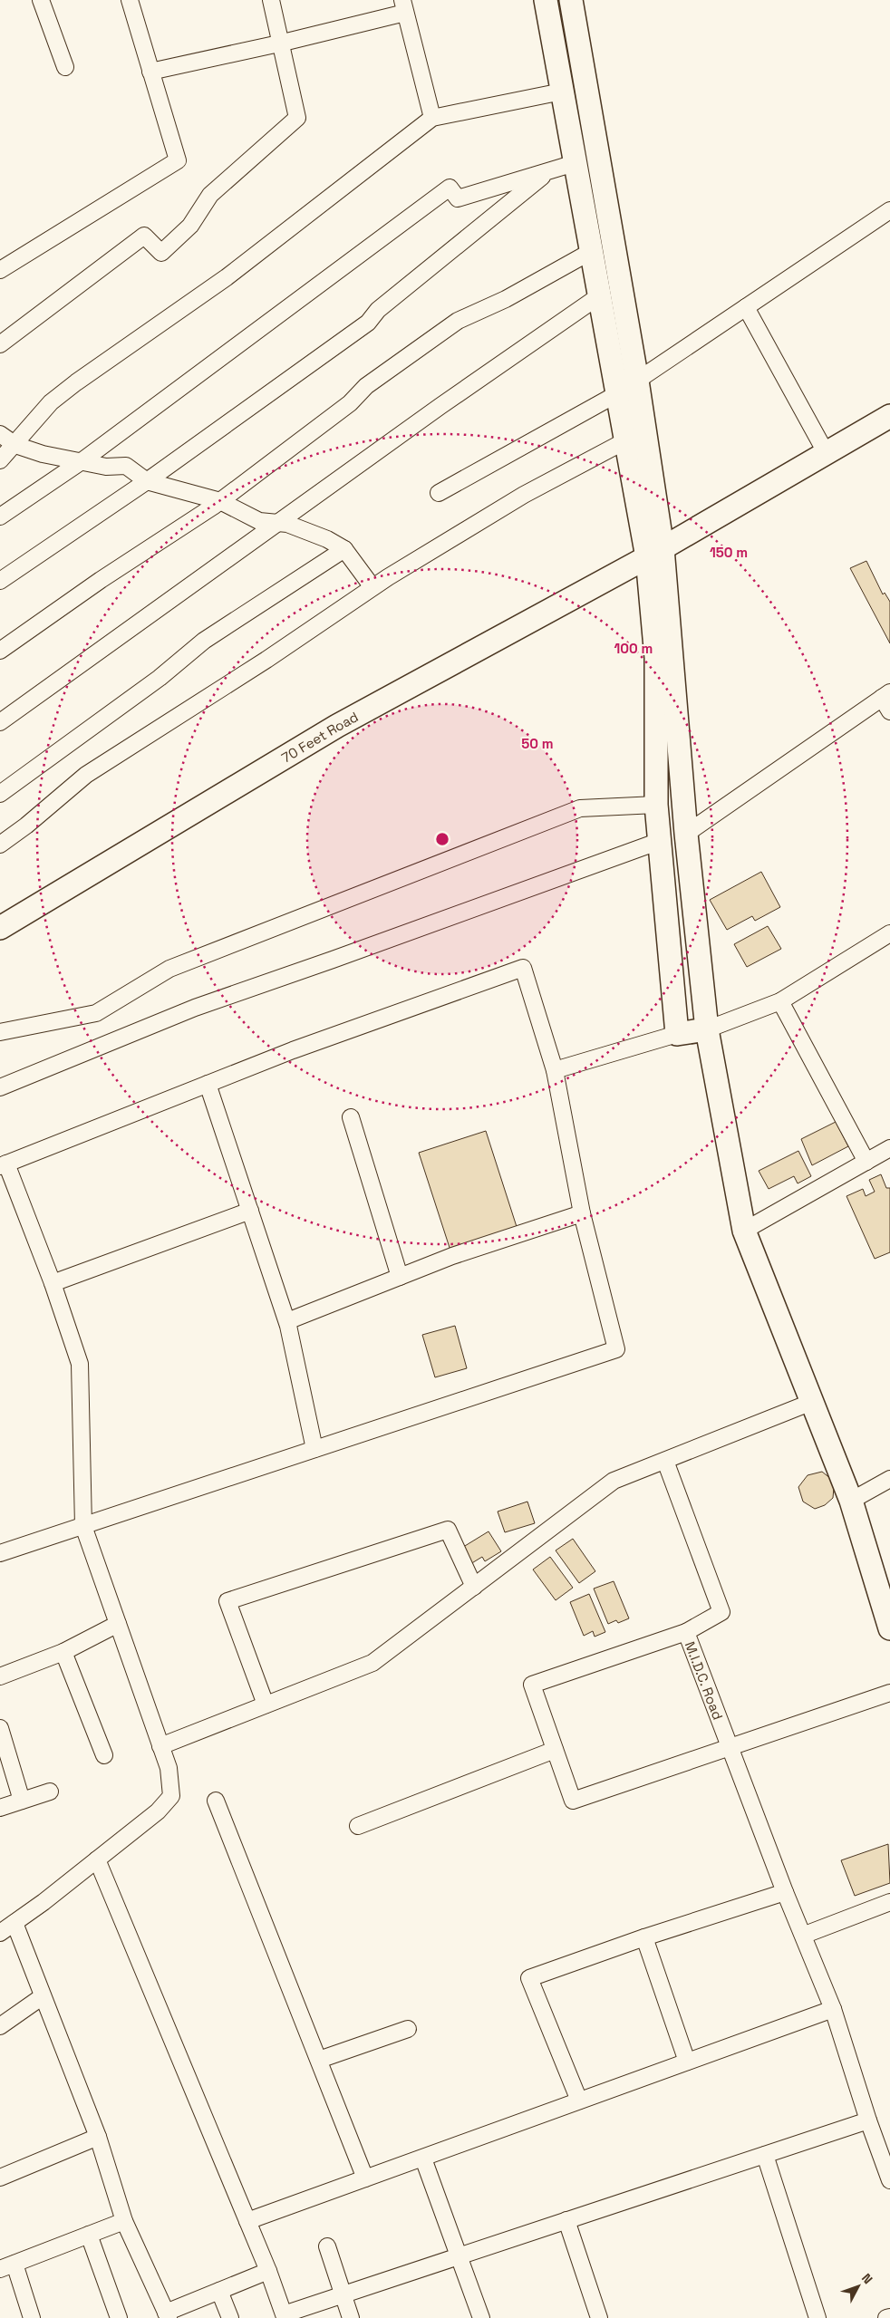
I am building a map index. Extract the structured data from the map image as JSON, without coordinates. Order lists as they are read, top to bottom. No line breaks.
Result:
{"streets":{"main road":["70 Feet Road"],"street":["M.I.D.C. Road"]},"north":"top right","rings":["150 m","100 m","50 m"]}
